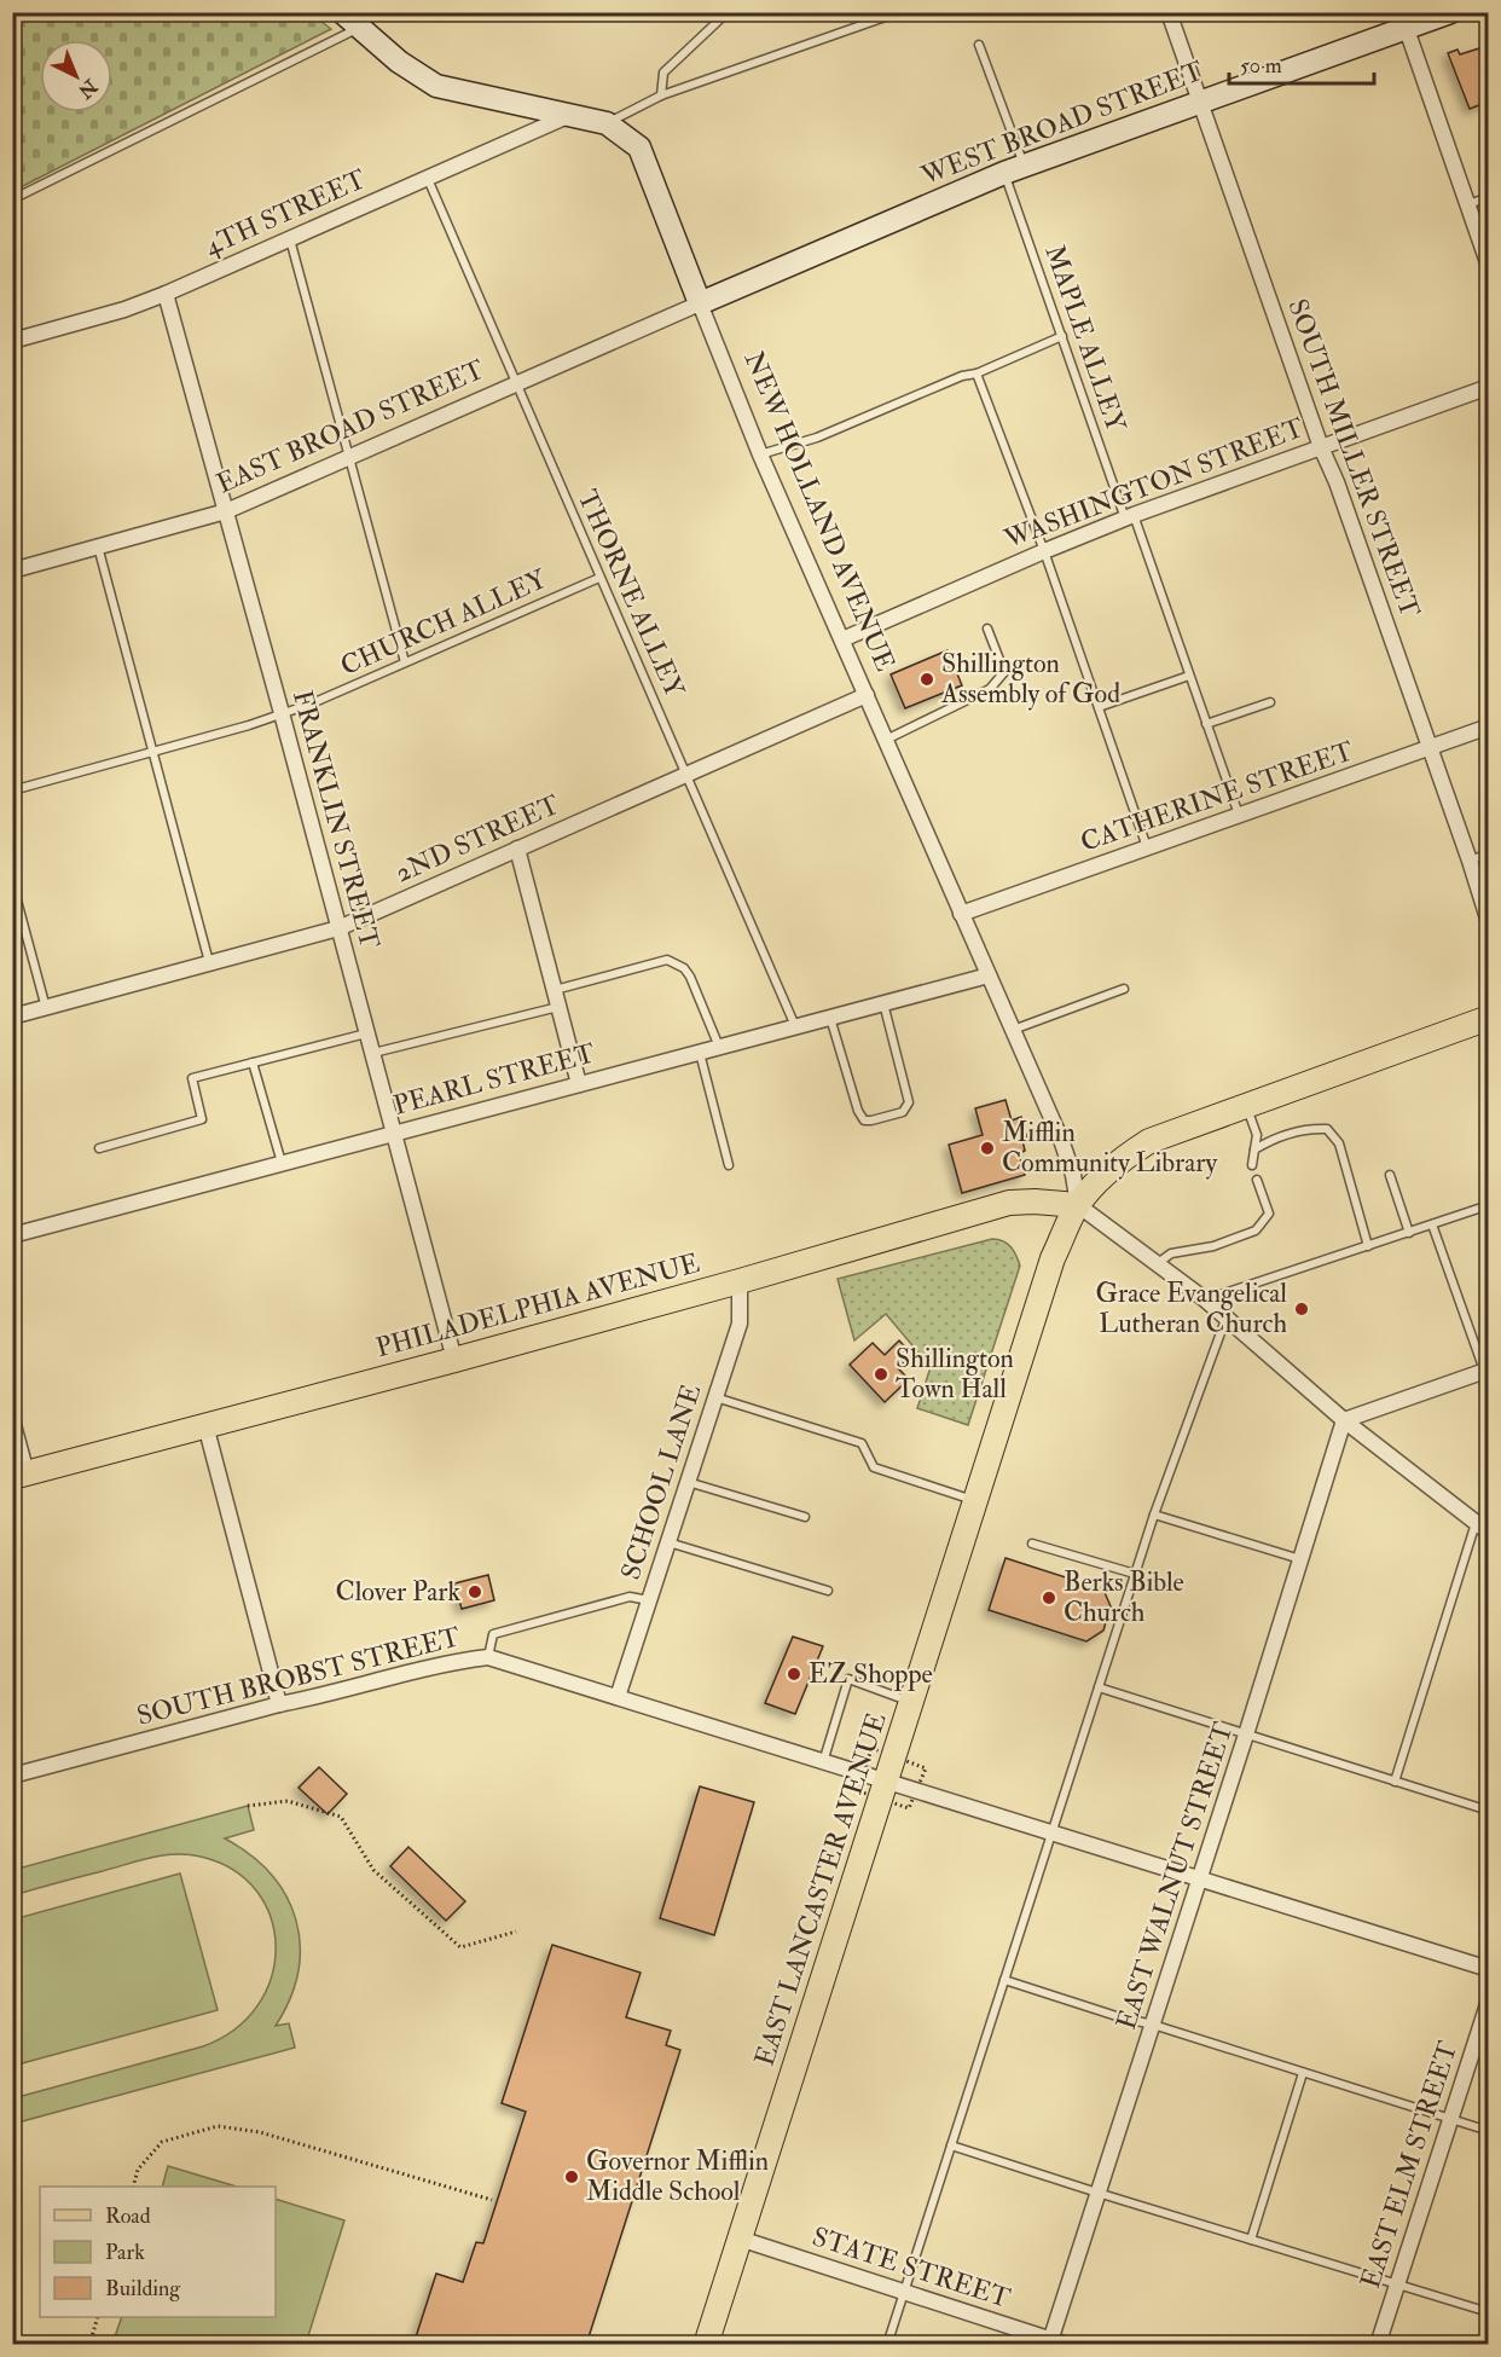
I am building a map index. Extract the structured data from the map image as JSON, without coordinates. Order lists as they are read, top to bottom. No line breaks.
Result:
{"streets":{"main road":["PHILADELPHIA AVENUE","EAST LANCASTER AVENUE"],"street":["WEST BROAD STREET","4TH STREET","EAST BROAD STREET","SOUTH MILLER STREET","WASHINGTON STREET","NEW HOLLAND AVENUE","CATHERINE STREET","FRANKLIN STREET","2ND STREET","PEARL STREET","SCHOOL LANE","SOUTH BROBST STREET","EAST WALNUT STREET","EAST ELM STREET","STATE STREET"],"lane":["MAPLE ALLEY","THORNE ALLEY","CHURCH ALLEY"]},"crossings":[["WEST BROAD STREET","MAPLE ALLEY"],["WEST BROAD STREET","EAST BROAD STREET"],["WEST BROAD STREET","SOUTH MILLER STREET"],["WEST BROAD STREET","NEW HOLLAND AVENUE"],["4TH STREET","NEW HOLLAND AVENUE"],["4TH STREET","THORNE ALLEY"],["4TH STREET","FRANKLIN STREET"],["MAPLE ALLEY","WASHINGTON STREET"],["MAPLE ALLEY","CATHERINE STREET"],["EAST BROAD STREET","NEW HOLLAND AVENUE"],["EAST BROAD STREET","THORNE ALLEY"],["EAST BROAD STREET","FRANKLIN STREET"],["SOUTH MILLER STREET","WASHINGTON STREET"],["SOUTH MILLER STREET","CATHERINE STREET"],["WASHINGTON STREET","NEW HOLLAND AVENUE"],["NEW HOLLAND AVENUE","CATHERINE STREET"],["NEW HOLLAND AVENUE","2ND STREET"],["NEW HOLLAND AVENUE","PEARL STREET"],["NEW HOLLAND AVENUE","PHILADELPHIA AVENUE"],["NEW HOLLAND AVENUE","EAST LANCASTER AVENUE"],["THORNE ALLEY","CHURCH ALLEY"],["THORNE ALLEY","2ND STREET"],["THORNE ALLEY","PEARL STREET"],["CHURCH ALLEY","FRANKLIN STREET"],["FRANKLIN STREET","2ND STREET"],["FRANKLIN STREET","PEARL STREET"],["FRANKLIN STREET","PHILADELPHIA AVENUE"],["PHILADELPHIA AVENUE","SCHOOL LANE"],["PHILADELPHIA AVENUE","EAST LANCASTER AVENUE"],["SCHOOL LANE","SOUTH BROBST STREET"],["SOUTH BROBST STREET","EAST WALNUT STREET"],["SOUTH BROBST STREET","EAST LANCASTER AVENUE"],["EAST WALNUT STREET","STATE STREET"],["EAST LANCASTER AVENUE","STATE STREET"]],"places":["Shillington Assembly of God","Mifflin Community Library","Grace Evangelical Lutheran Church","Shillington Town Hall","Clover Park","Berks Bible Church","EZ Shoppe","Governor Mifflin Middle School"],"legend":["Road","Park","Building"],"scale_bar":"50 m","north":"bottom right"}
